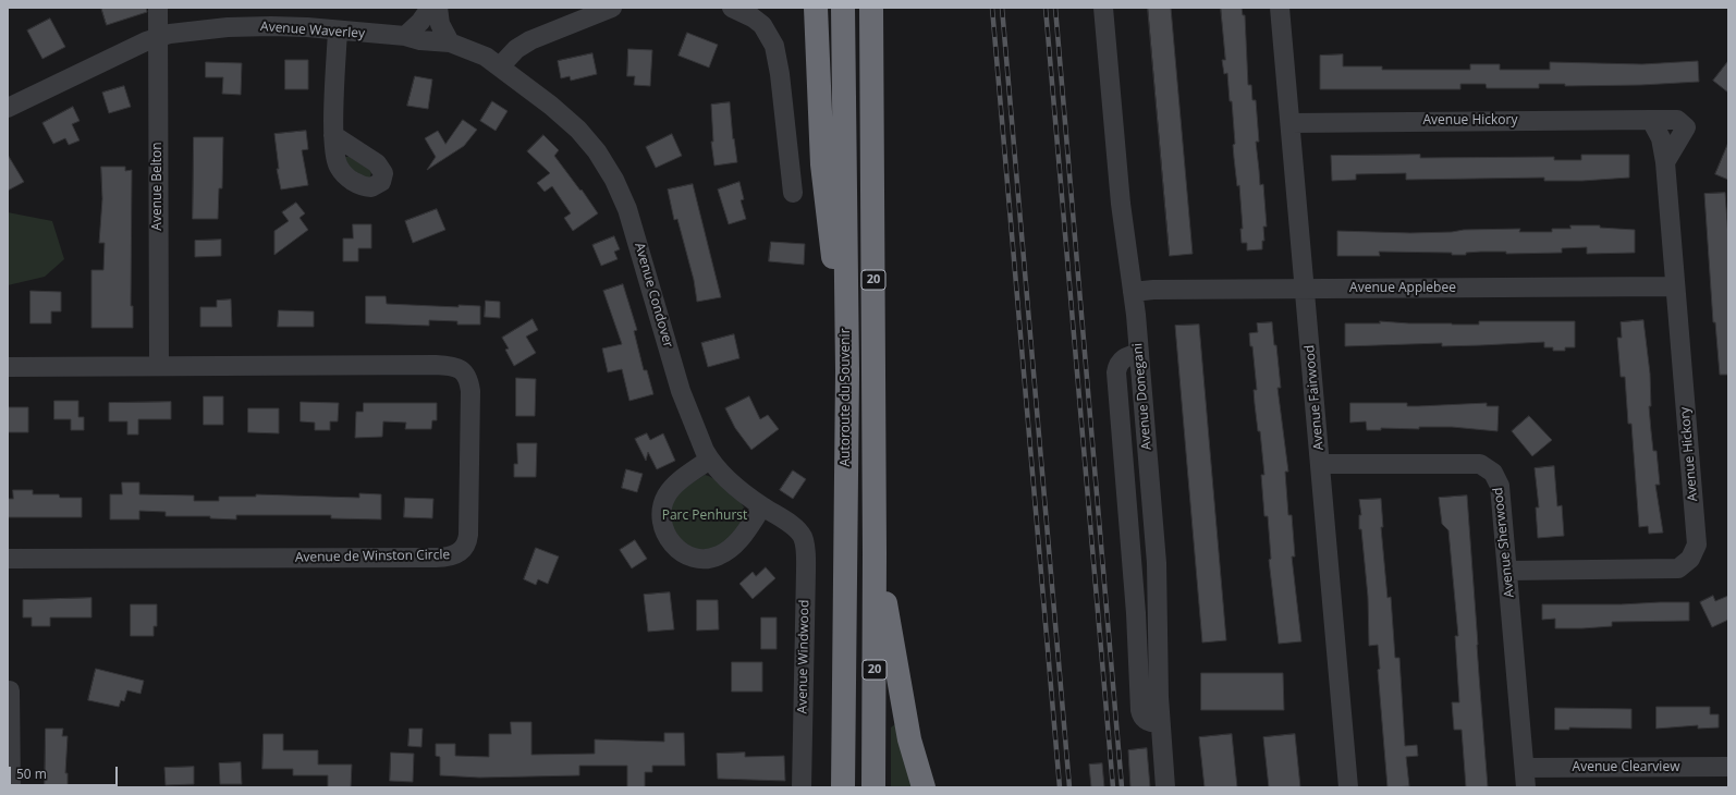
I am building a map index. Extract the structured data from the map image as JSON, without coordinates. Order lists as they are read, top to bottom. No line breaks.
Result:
{"streets":{"highway":["20","Autoroute du Souvenir"],"street":["Avenue Waverley","Avenue Hickory","Avenue Belton","Avenue Applebee","Avenue Condover","Avenue Donegani","Avenue Fairwood","Avenue Sherwood","Avenue de Winston Circle","Avenue Windwood","Avenue Clearview"]},"crossings":[["Avenue Waverley","Avenue Belton"],["Avenue Waverley","Avenue Condover"],["Avenue Hickory","Avenue Applebee"],["Avenue Hickory","Avenue Fairwood"],["Avenue Hickory","Avenue Sherwood"],["Avenue Belton","Avenue de Winston Circle"],["Avenue Applebee","Avenue Donegani"],["Avenue Applebee","Avenue Fairwood"],["Avenue Condover","Avenue Windwood"],["Avenue Fairwood","Avenue Sherwood"],["Avenue Sherwood","Avenue Clearview"]],"parks":["Parc Penhurst"],"scale_bar":"50 m"}
